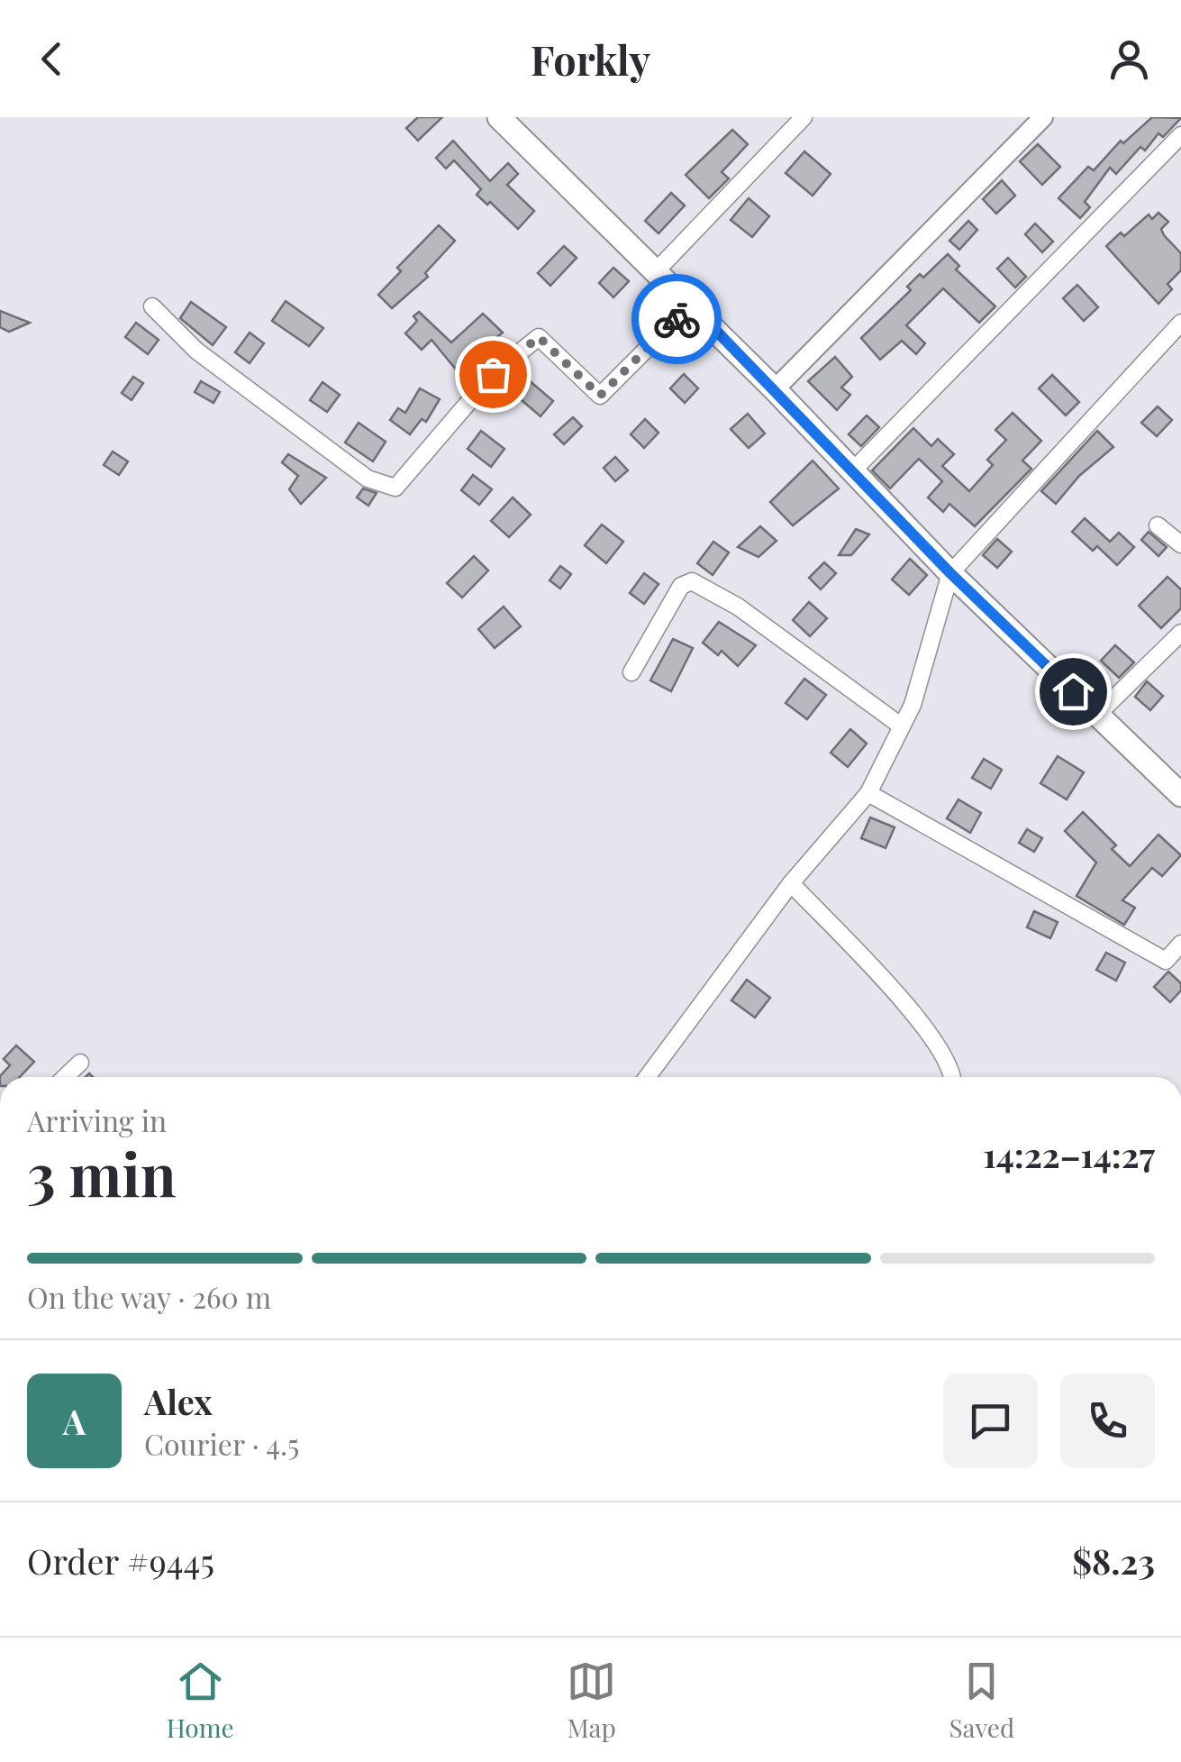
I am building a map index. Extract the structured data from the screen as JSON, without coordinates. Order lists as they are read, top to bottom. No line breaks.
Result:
{"page":{"header":"Forkly","heading":["3 min","Arriving in","14:22–14:27"],"panel":["Alex","Courier · 4.5","Order #9445","$8.23"],"bar":"On the way · 260 m","round":"A","tabs":["Home","Map","Saved"]}}
